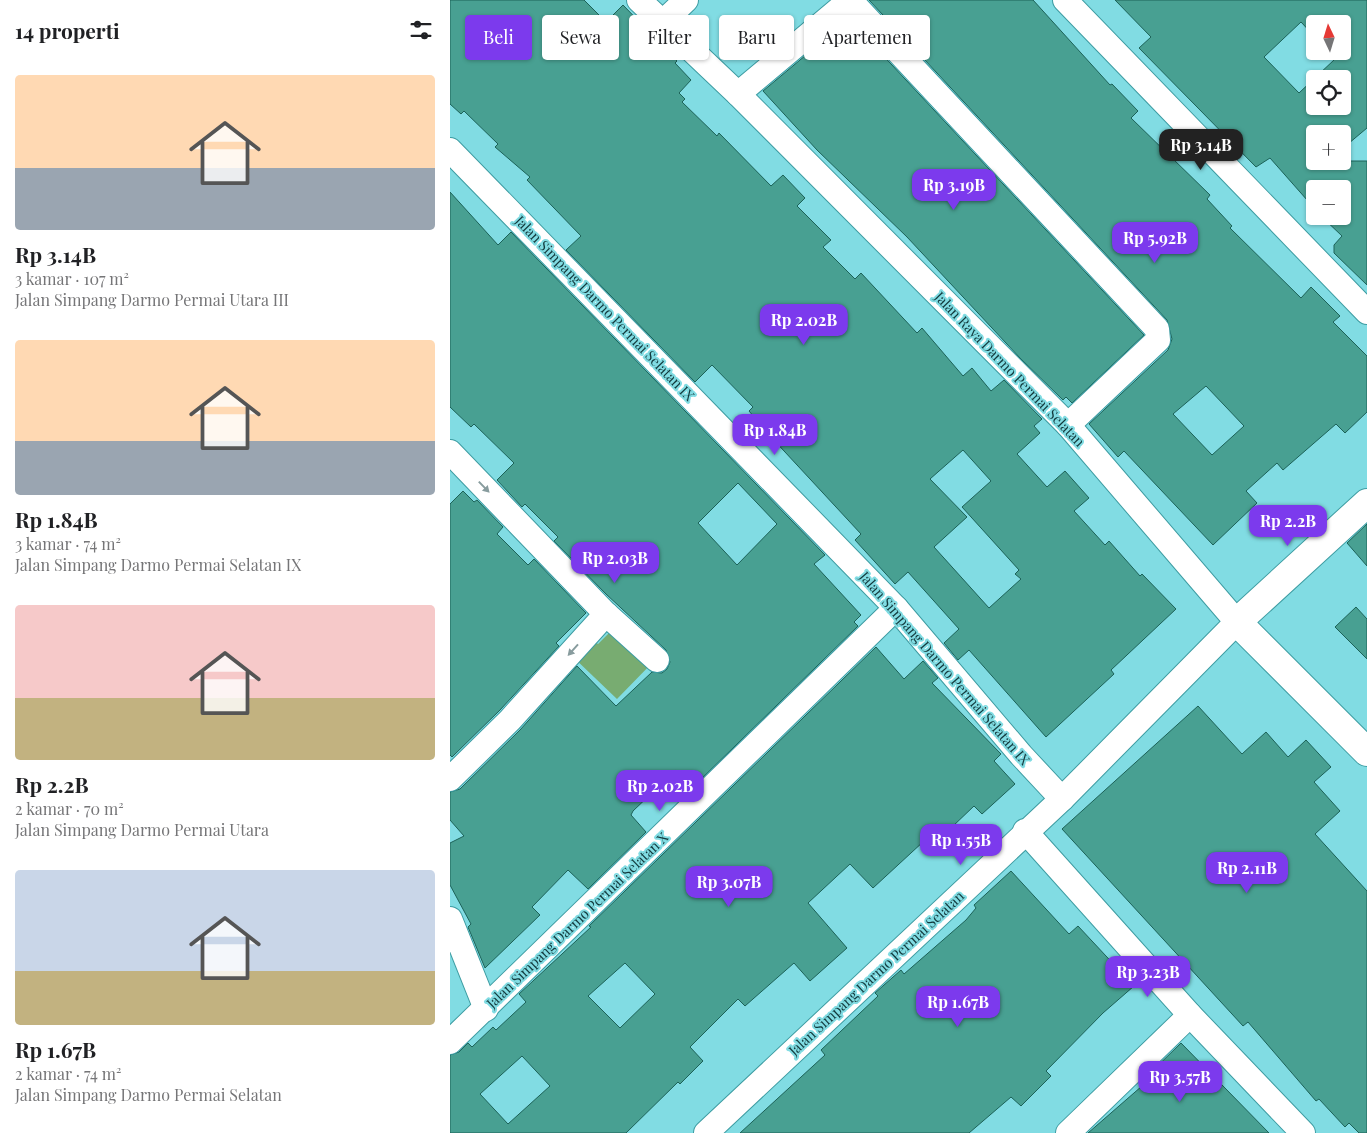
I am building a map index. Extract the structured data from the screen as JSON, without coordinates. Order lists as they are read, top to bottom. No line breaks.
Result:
{"streets":{"street":["Jalan Simpang Darmo Permai Selatan IX","Jalan Raya Darmo Permai Selatan","Jalan Simpang Darmo Permai Selatan X","Jalan Simpang Darmo Permai Selatan"]},"crossings":[["Jalan Simpang Darmo Permai Selatan IX","Jalan Simpang Darmo Permai Selatan X"],["Jalan Simpang Darmo Permai Selatan IX","Jalan Simpang Darmo Permai Selatan"],["Jalan Raya Darmo Permai Selatan","Jalan Simpang Darmo Permai Selatan"]],"north":"top","page":{"heading":"14 properti","map_buttons":["+","−"],"chip":["Beli","Sewa","Filter","Baru","Apartemen"],"list":[{"name":"Rp 3.14B","note":"3 kamar · 107 m² · Jalan Simpang Darmo Permai Utara III"},{"name":"Rp 1.84B","note":"3 kamar · 74 m² · Jalan Simpang Darmo Permai Selatan IX"},{"name":"Rp 2.2B","note":"2 kamar · 70 m² · Jalan Simpang Darmo Permai Utara"},{"name":"Rp 1.67B","note":"2 kamar · 74 m² · Jalan Simpang Darmo Permai Selatan"}],"price":["Rp 3.14B","Rp 3.19B","Rp 5.92B","Rp 2.02B","Rp 1.84B","Rp 2.2B","Rp 2.03B","Rp 2.02B","Rp 1.55B","Rp 2.11B","Rp 3.07B","Rp 3.23B","Rp 1.67B","Rp 3.57B"]}}
